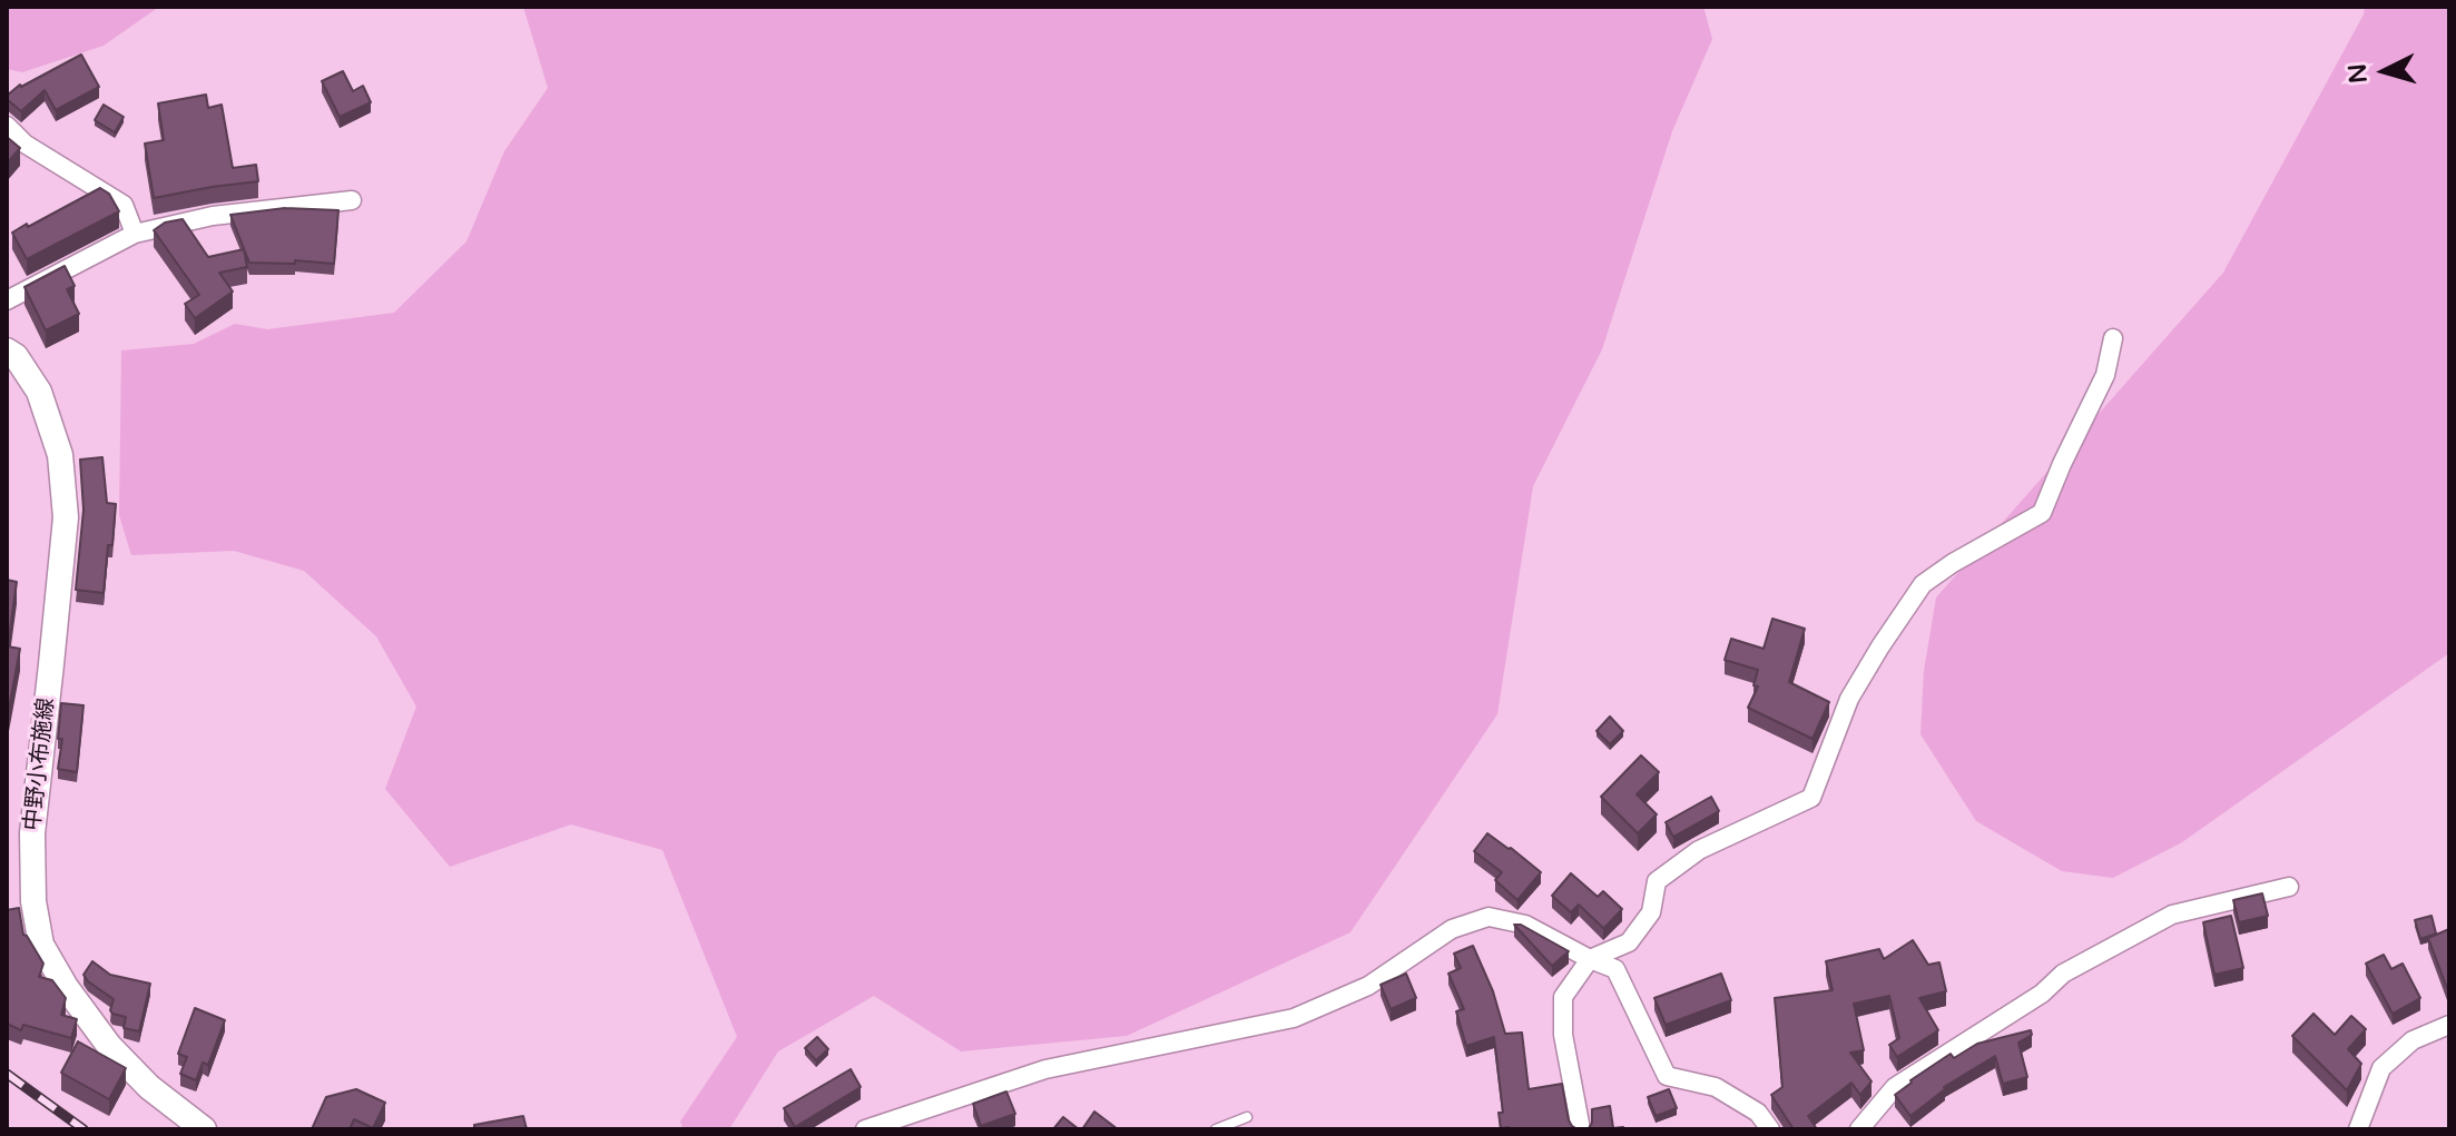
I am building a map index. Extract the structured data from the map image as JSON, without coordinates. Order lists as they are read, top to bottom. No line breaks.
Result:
{"streets":{"main road":["中野小布施線"]},"north":"left"}
